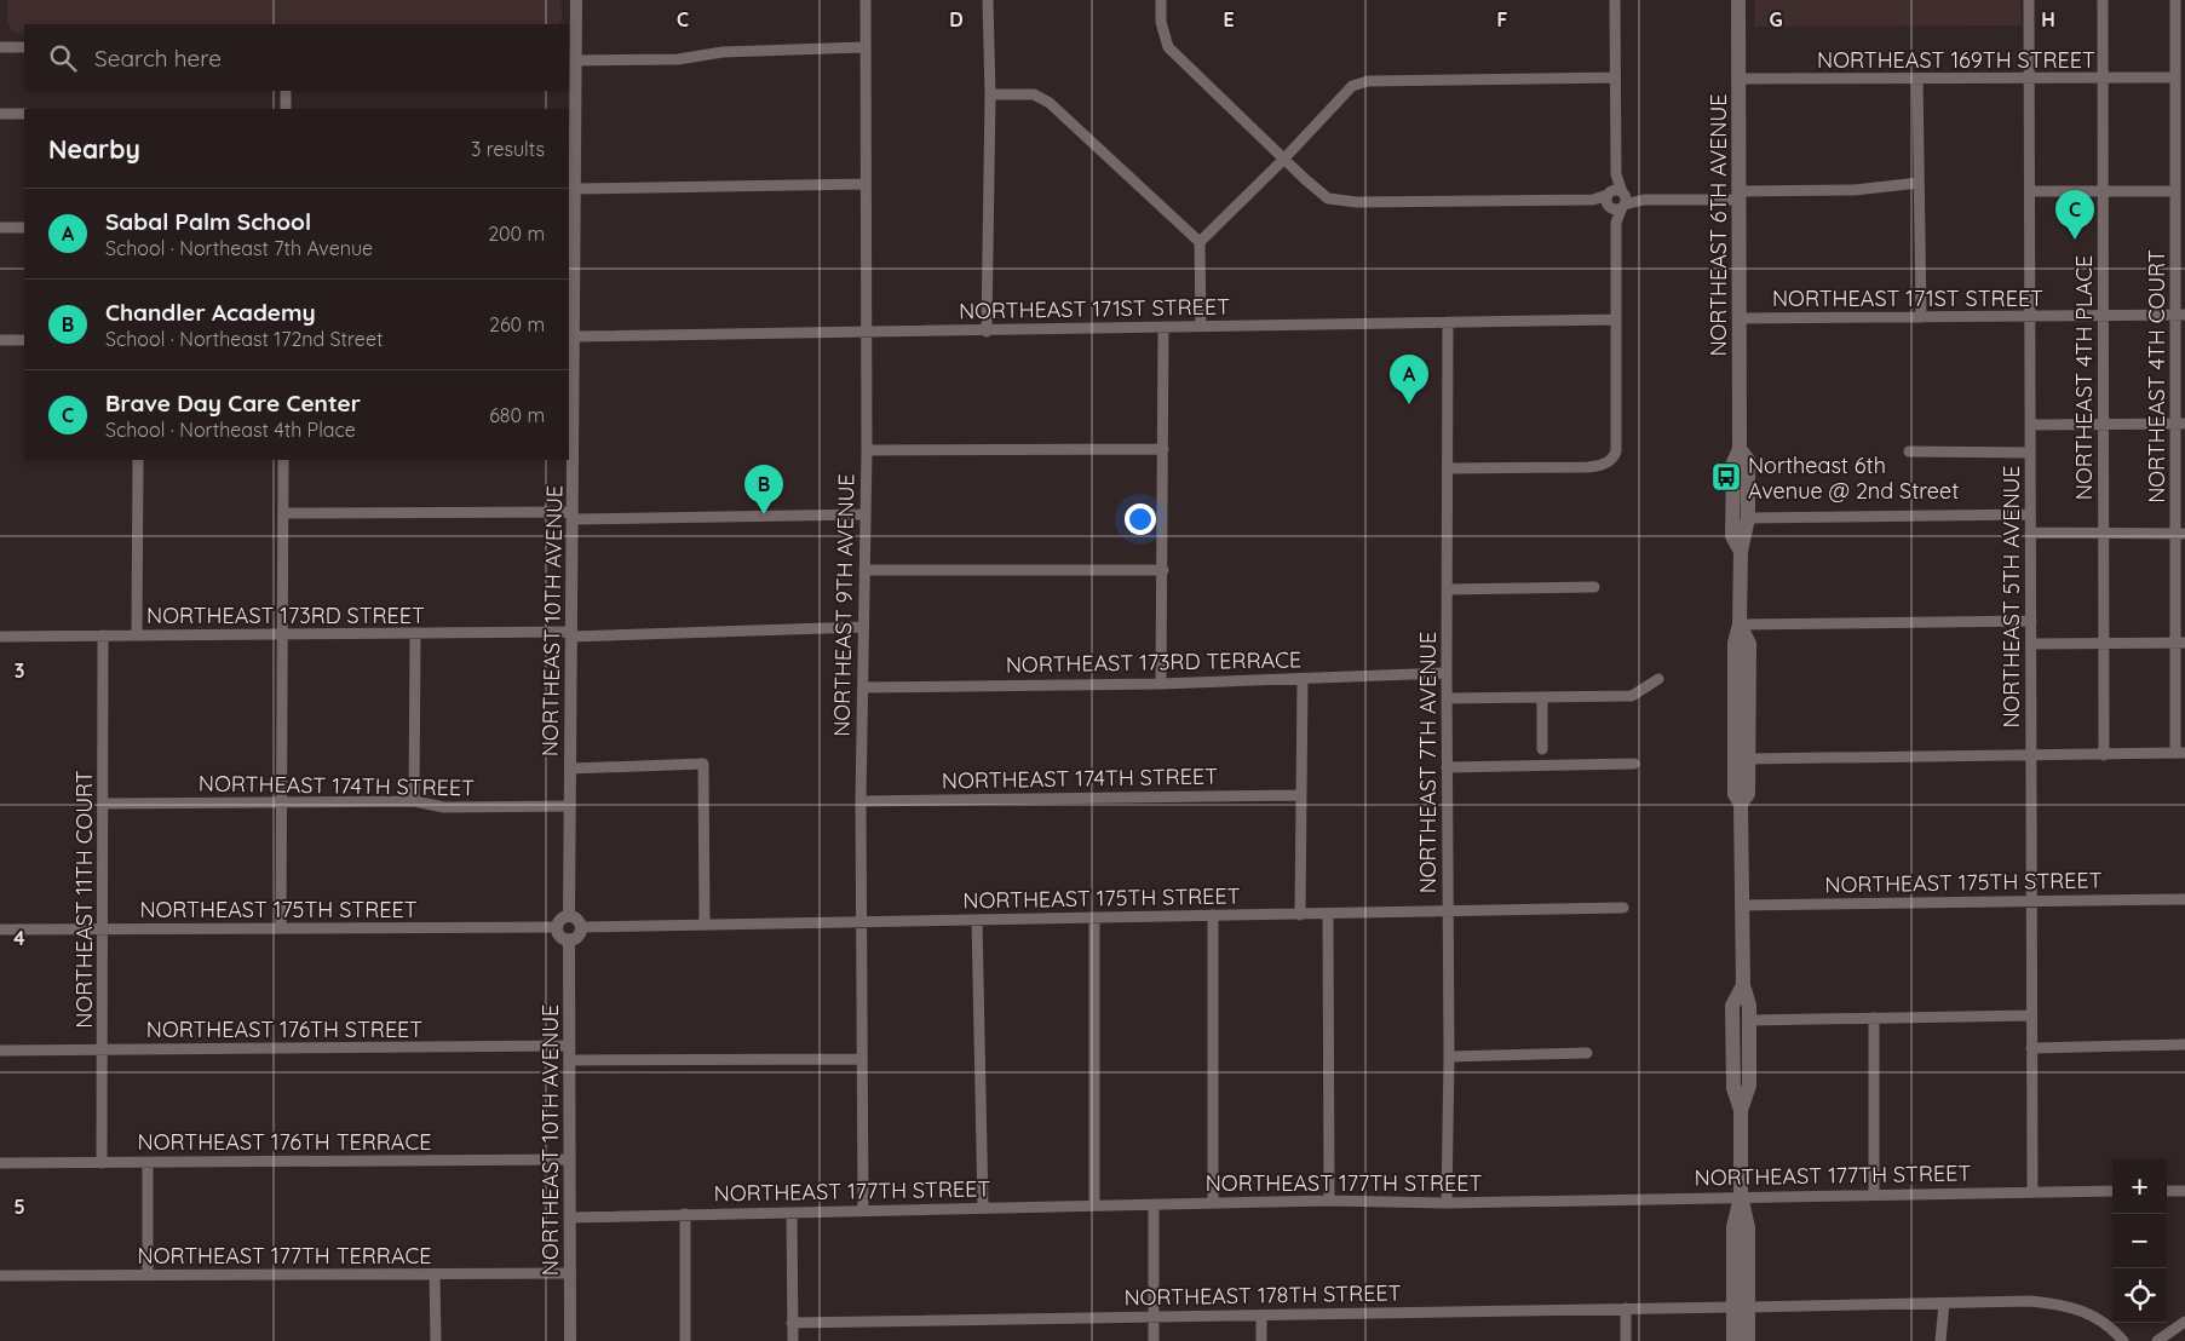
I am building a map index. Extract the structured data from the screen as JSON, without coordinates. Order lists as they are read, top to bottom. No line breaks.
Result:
{"streets":{"main road":["NORTHEAST 6TH AVENUE"],"street":["NORTHEAST 169TH STREET","NORTHEAST 171ST STREET","NORTHEAST 4TH COURT","NORTHEAST 4TH PLACE","NORTHEAST 5TH AVENUE","NORTHEAST 9TH AVENUE","NORTHEAST 173RD STREET","NORTHEAST 10TH AVENUE","NORTHEAST 173RD TERRACE","NORTHEAST 7TH AVENUE","NORTHEAST 174TH STREET","NORTHEAST 175TH STREET","NORTHEAST 11TH COURT","NORTHEAST 176TH STREET","NORTHEAST 176TH TERRACE","NORTHEAST 177TH STREET","NORTHEAST 177TH TERRACE","NORTHEAST 178TH STREET"]},"crossings":[["NORTHEAST 169TH STREET","NORTHEAST 6TH AVENUE"],["NORTHEAST 169TH STREET","NORTHEAST 4TH COURT"],["NORTHEAST 169TH STREET","NORTHEAST 4TH PLACE"],["NORTHEAST 169TH STREET","NORTHEAST 5TH AVENUE"],["NORTHEAST 6TH AVENUE","NORTHEAST 171ST STREET"],["NORTHEAST 6TH AVENUE","NORTHEAST 175TH STREET"],["NORTHEAST 6TH AVENUE","NORTHEAST 177TH STREET"],["NORTHEAST 6TH AVENUE","NORTHEAST 178TH STREET"],["NORTHEAST 171ST STREET","NORTHEAST 4TH COURT"],["NORTHEAST 171ST STREET","NORTHEAST 4TH PLACE"],["NORTHEAST 171ST STREET","NORTHEAST 5TH AVENUE"],["NORTHEAST 171ST STREET","NORTHEAST 9TH AVENUE"],["NORTHEAST 171ST STREET","NORTHEAST 10TH AVENUE"],["NORTHEAST 171ST STREET","NORTHEAST 7TH AVENUE"],["NORTHEAST 5TH AVENUE","NORTHEAST 175TH STREET"],["NORTHEAST 5TH AVENUE","NORTHEAST 177TH STREET"],["NORTHEAST 9TH AVENUE","NORTHEAST 173RD STREET"],["NORTHEAST 9TH AVENUE","NORTHEAST 173RD TERRACE"],["NORTHEAST 9TH AVENUE","NORTHEAST 174TH STREET"],["NORTHEAST 9TH AVENUE","NORTHEAST 175TH STREET"],["NORTHEAST 9TH AVENUE","NORTHEAST 177TH STREET"],["NORTHEAST 173RD STREET","NORTHEAST 10TH AVENUE"],["NORTHEAST 173RD STREET","NORTHEAST 11TH COURT"],["NORTHEAST 10TH AVENUE","NORTHEAST 174TH STREET"],["NORTHEAST 10TH AVENUE","NORTHEAST 175TH STREET"],["NORTHEAST 10TH AVENUE","NORTHEAST 176TH STREET"],["NORTHEAST 10TH AVENUE","NORTHEAST 176TH TERRACE"],["NORTHEAST 10TH AVENUE","NORTHEAST 177TH STREET"],["NORTHEAST 10TH AVENUE","NORTHEAST 177TH TERRACE"],["NORTHEAST 173RD TERRACE","NORTHEAST 7TH AVENUE"],["NORTHEAST 7TH AVENUE","NORTHEAST 175TH STREET"],["NORTHEAST 7TH AVENUE","NORTHEAST 177TH STREET"],["NORTHEAST 174TH STREET","NORTHEAST 11TH COURT"],["NORTHEAST 175TH STREET","NORTHEAST 11TH COURT"],["NORTHEAST 11TH COURT","NORTHEAST 176TH STREET"],["NORTHEAST 11TH COURT","NORTHEAST 176TH TERRACE"]],"places":{"bus stop":["Northeast 6th Avenue @ 2nd Street"]},"page":{"search":"Search here","heading":["Nearby","3 results"],"list":[{"mark":"A","name":"Sabal Palm School","note":"School · Northeast 7th Avenue","value":"200 m"},{"mark":"B","name":"Chandler Academy","note":"School · Northeast 172nd Street","value":"260 m"},{"mark":"C","name":"Brave Day Care Center","note":"School · Northeast 4th Place","value":"680 m"}],"pins":["C","A","B"],"map_buttons":["+","−"]},"grid":{"columns":["C","D","E","F","G","H"],"rows":["3","4","5"]}}
